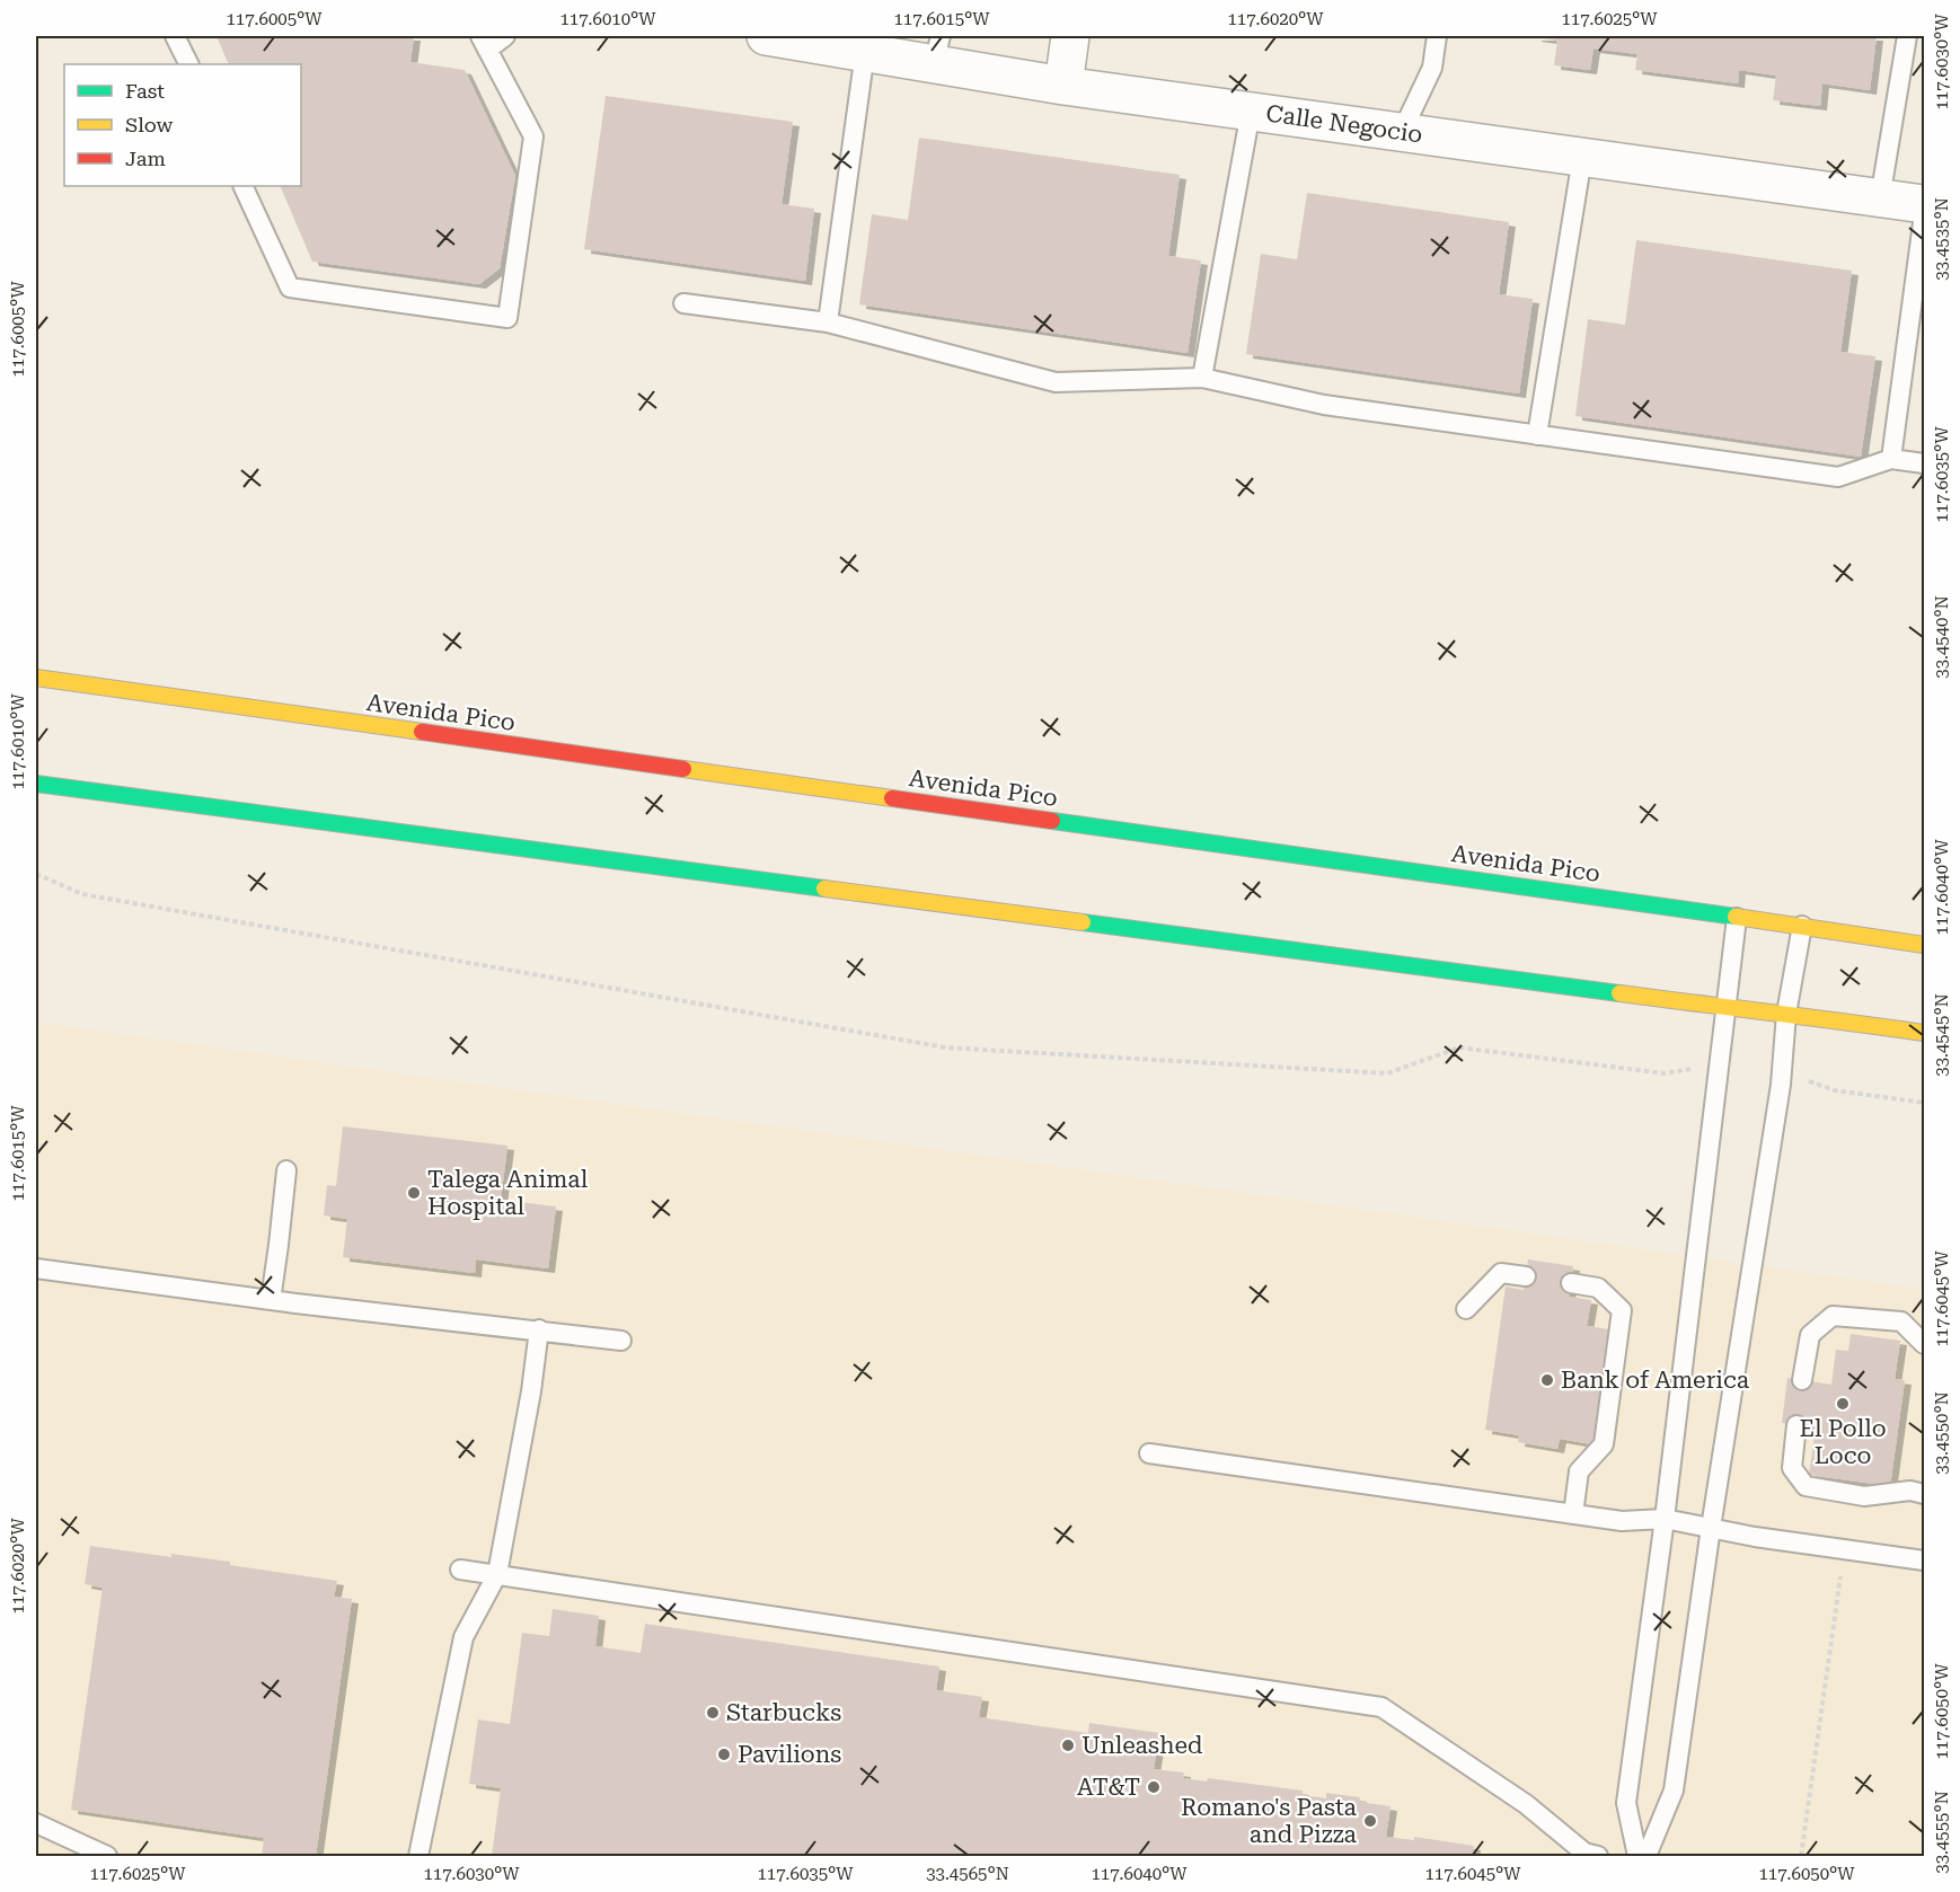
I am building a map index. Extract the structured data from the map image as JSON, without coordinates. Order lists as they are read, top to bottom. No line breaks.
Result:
{"streets":{"highway":["Avenida Pico"],"street":["Calle Negocio"]},"places":["Talega Animal Hospital","Bank of America","El Pollo Loco","Starbucks","Unleashed","Pavilions","AT&T","Romano's Pasta and Pizza"],"legend":["Fast","Slow","Jam"],"coordinates":["117.6005°W","117.6010°W","117.6015°W","117.6020°W","117.6025°W","117.6030°W","33.4535°N","117.6035°W","33.4540°N","117.6040°W","33.4545°N","117.6045°W","33.4550°N","117.6050°W","33.4555°N","33.4565°N"]}
